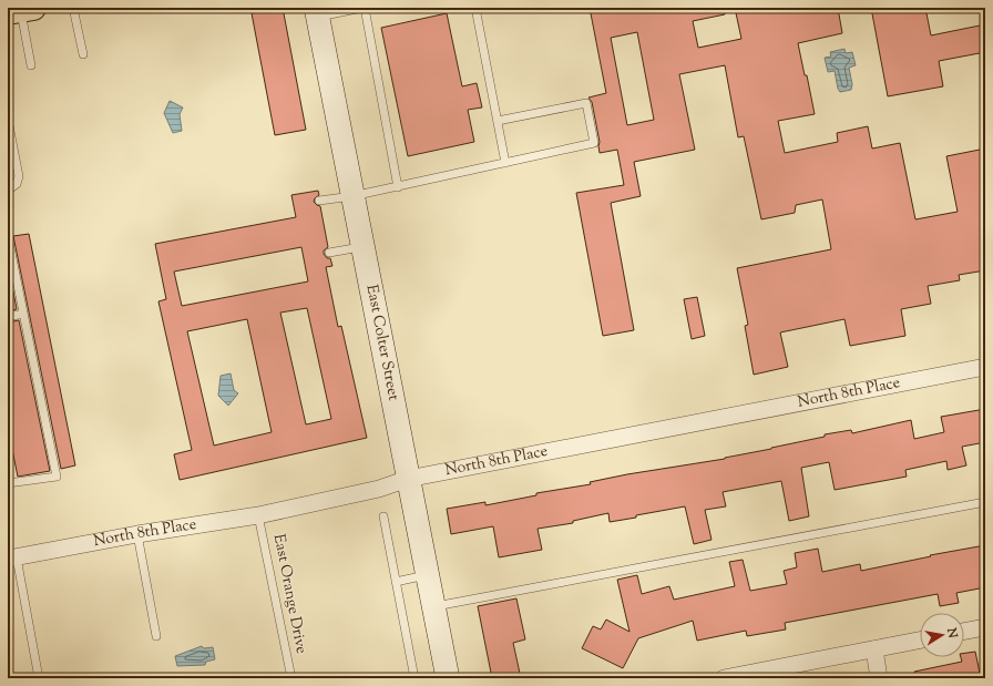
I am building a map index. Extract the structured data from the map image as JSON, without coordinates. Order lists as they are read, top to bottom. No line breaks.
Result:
{"streets":{"street":["East Colter Street","North 8th Place"],"lane":["East Orange Drive"]},"crossings":[["East Colter Street","North 8th Place"],["North 8th Place","East Orange Drive"]],"north":"right"}
